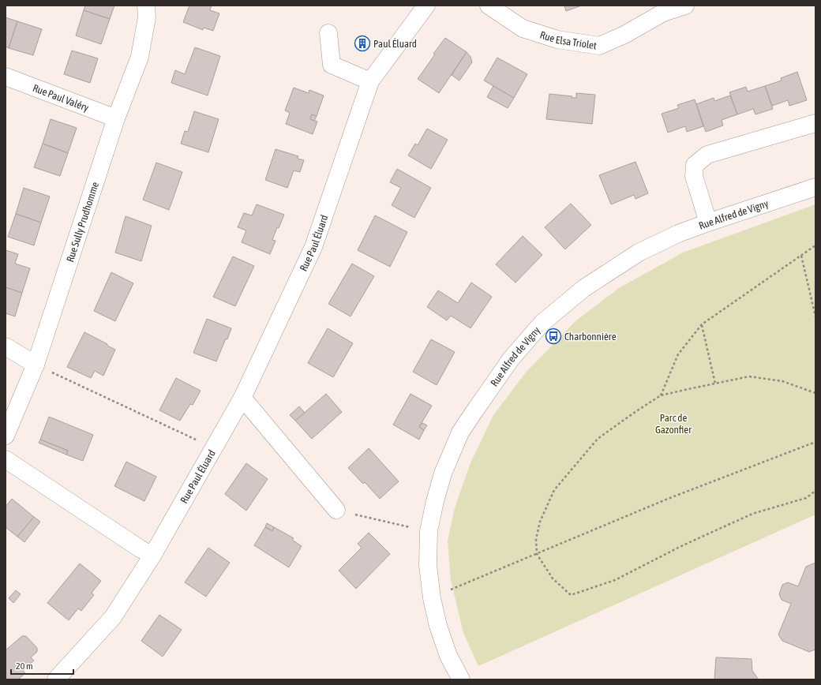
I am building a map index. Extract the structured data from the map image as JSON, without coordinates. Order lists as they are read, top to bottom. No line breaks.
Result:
{"streets":{"street":["Rue Elsa Triolet","Rue Paul Valéry","Rue Alfred de Vigny","Rue Sully Prudhomme","Rue Paul Éluard"]},"crossings":[["Rue Paul Valéry","Rue Sully Prudhomme"]],"parks":["Parc de Gazonfier"],"places":{"building":["Paul Éluard"],"bus stop":["Charbonnière"]},"scale_bar":"20 m"}
